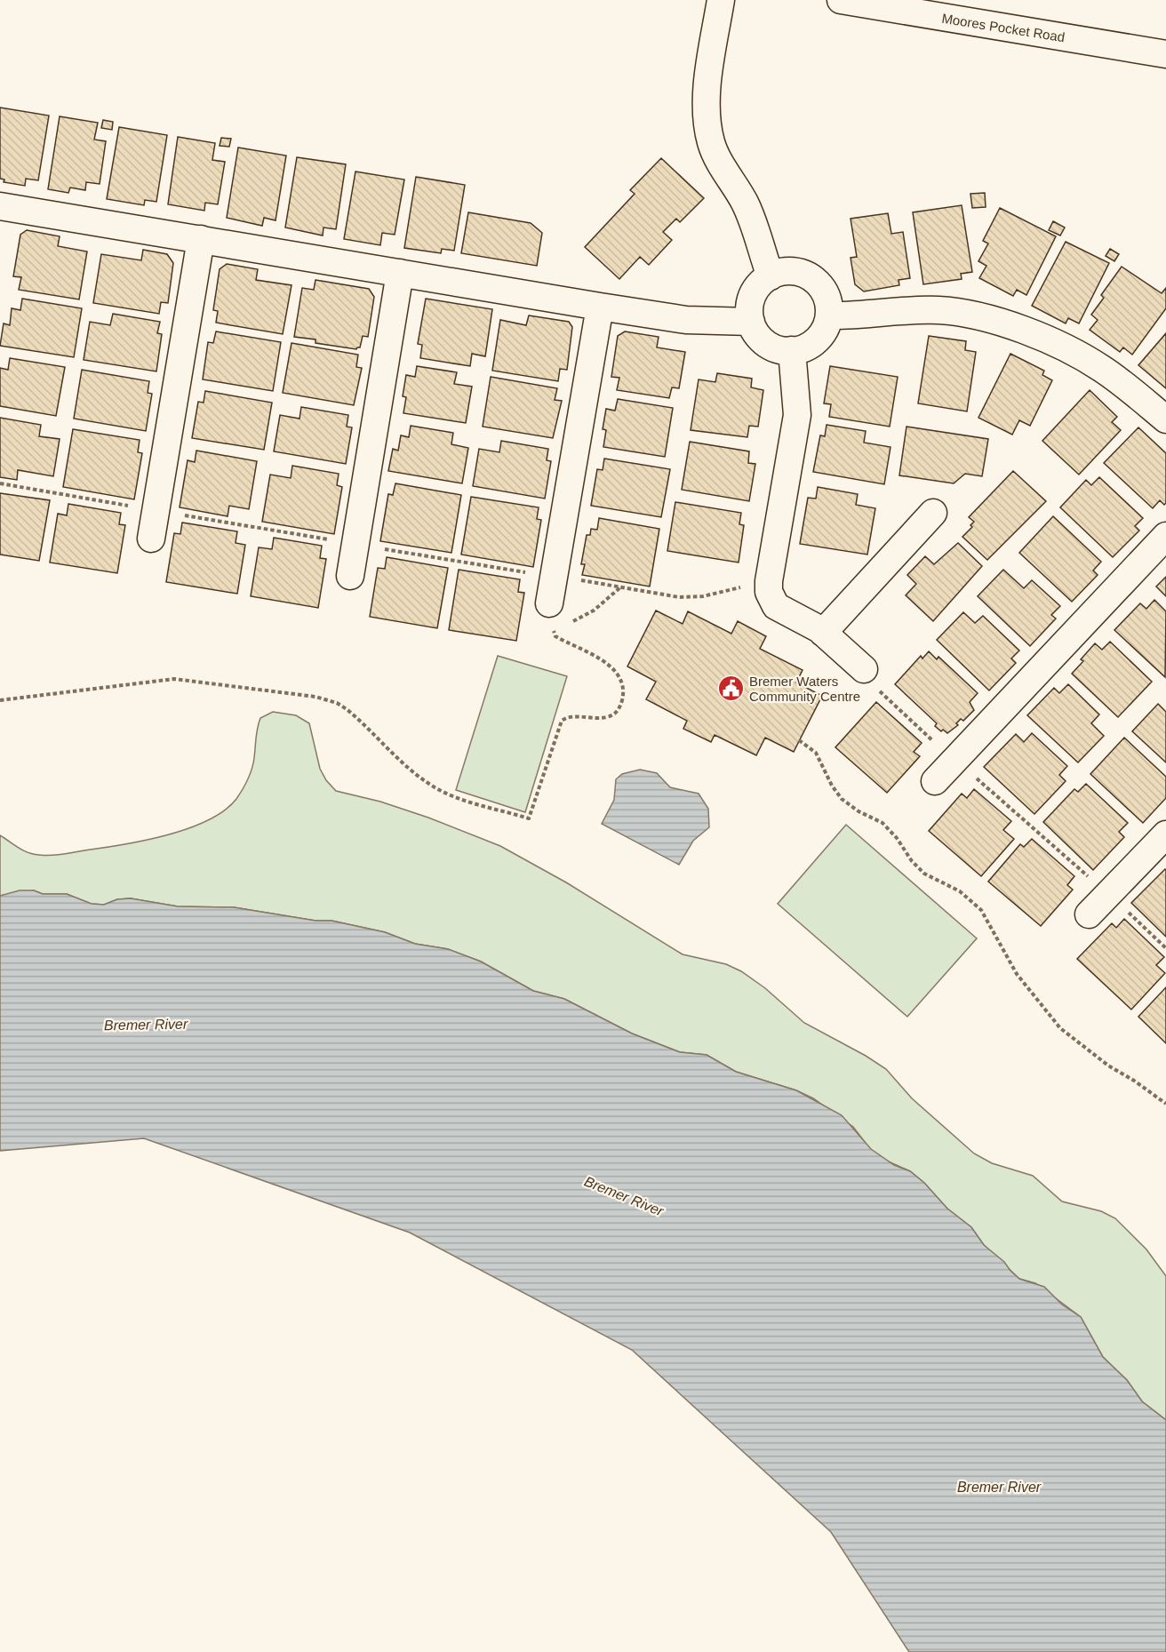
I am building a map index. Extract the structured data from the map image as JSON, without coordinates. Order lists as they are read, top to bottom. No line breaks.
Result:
{"streets":{"street":["Moores Pocket Road"]},"water":["Bremer River"],"places":{"public building":["Bremer Waters Community Centre"]}}
